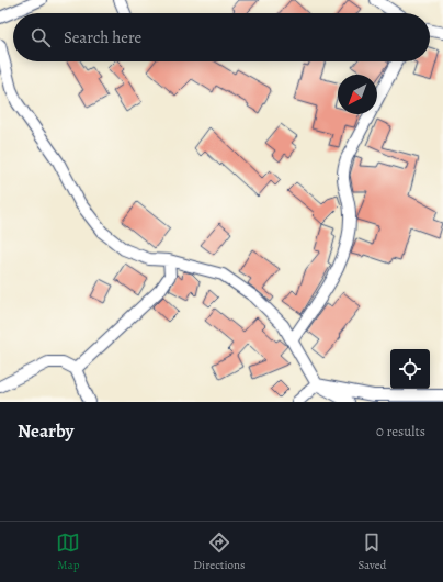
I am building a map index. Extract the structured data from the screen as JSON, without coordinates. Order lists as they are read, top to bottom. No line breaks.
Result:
{"north":"bottom left","page":{"search":"Search here","heading":["Nearby","0 results"],"nav":["Map","Directions","Saved"]}}
